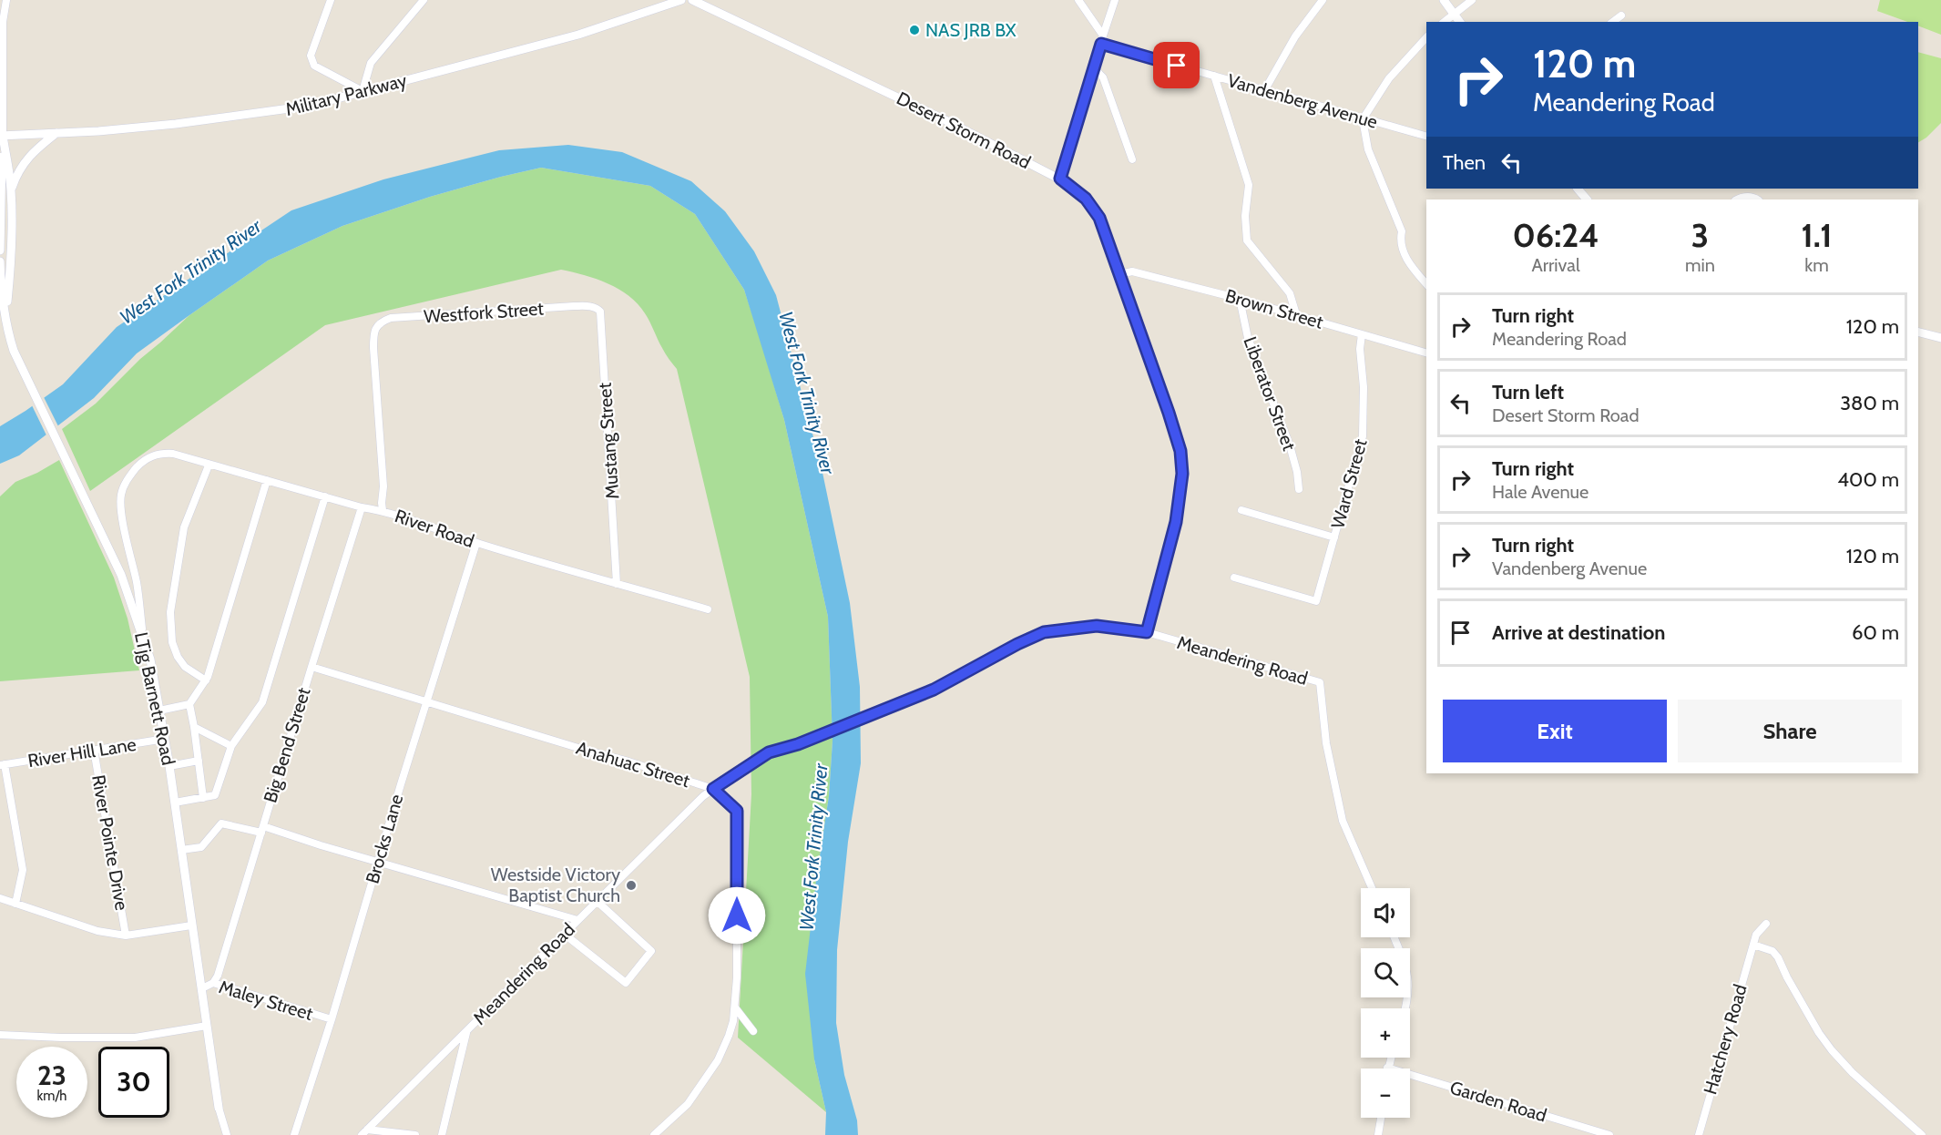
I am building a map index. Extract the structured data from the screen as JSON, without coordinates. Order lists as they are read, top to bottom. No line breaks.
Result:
{"streets":{"street":["Military Parkway","Vandenberg Avenue","Desert Storm Road","Brown Street","Westfork Street","Liberator Street","Mustang Street","Ward Street","River Road","Meandering Road","LTjg Barnett Road","Big Bend Street","River Hill Lane","Anahuac Street","Brocks Lane","River Pointe Drive","Maley Street","Hatchery Road","Garden Road"]},"crossings":[["Desert Storm Road","Brown Street"],["Desert Storm Road","Meandering Road"],["Brown Street","Liberator Street"],["Brown Street","Ward Street"],["Westfork Street","Mustang Street"],["Westfork Street","River Road"],["Mustang Street","River Road"],["River Road","LTjg Barnett Road"],["River Road","Big Bend Street"],["River Road","Brocks Lane"],["Meandering Road","Anahuac Street"],["LTjg Barnett Road","River Hill Lane"],["LTjg Barnett Road","Maley Street"],["Big Bend Street","Anahuac Street"],["Big Bend Street","Maley Street"],["River Hill Lane","River Pointe Drive"],["Anahuac Street","Brocks Lane"],["Brocks Lane","Maley Street"]],"water":["West Fork Trinity River"],"places":["NAS JRB BX","Westside Victory Baptist Church"],"page":{"turn":["120 m","Meandering Road"],"then":"Then","eta":["06:24","Arrival","3","min","1.1","km"],"list":[{"name":"Turn right","note":"Meandering Road","value":"120 m"},{"name":"Turn left","note":"Desert Storm Road","value":"380 m"},{"name":"Turn right","note":"Hale Avenue","value":"400 m"},{"name":"Turn right","note":"Vandenberg Avenue","value":"120 m"},{"name":"Arrive at destination","value":"60 m"}],"buttons":["Exit","Share"],"map_buttons":["+","−"],"speed":"23 km/h","limit":"30"}}
